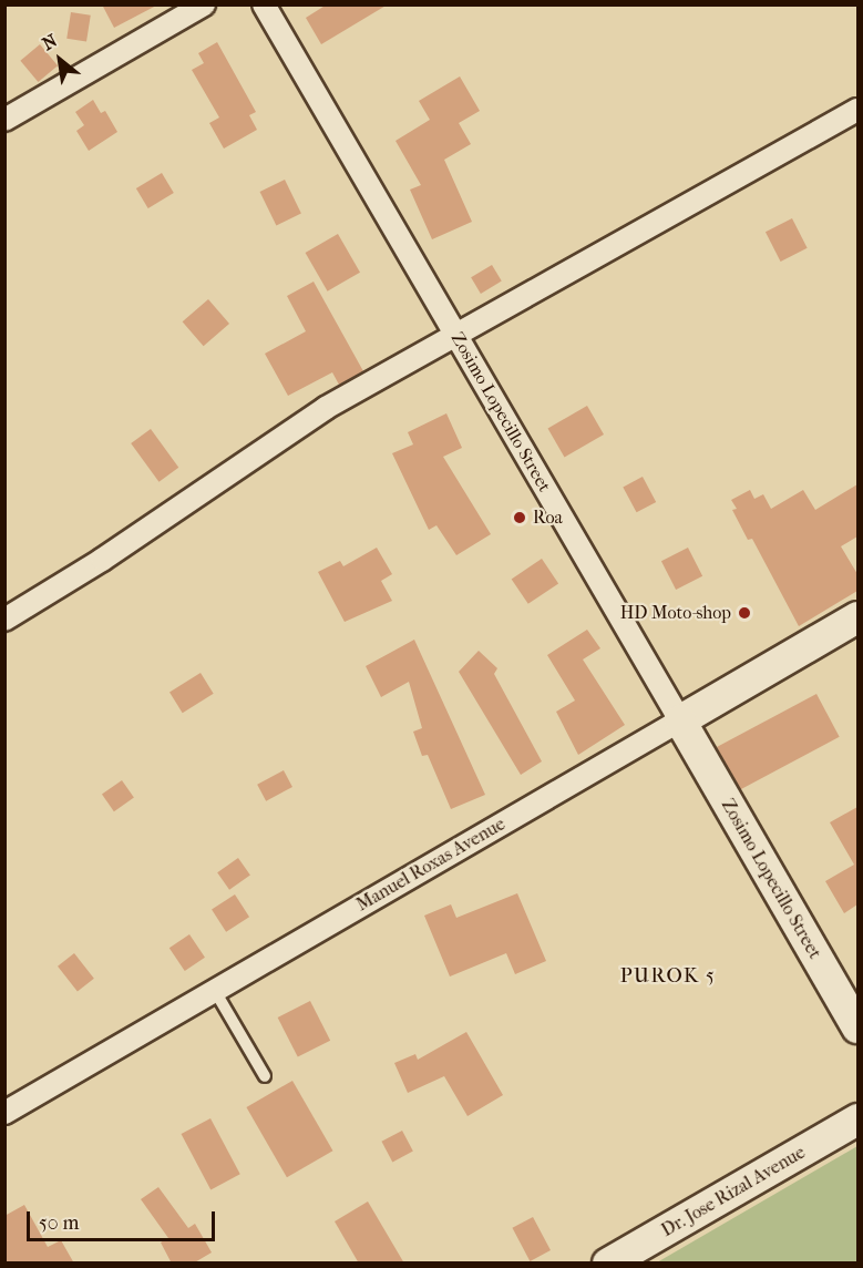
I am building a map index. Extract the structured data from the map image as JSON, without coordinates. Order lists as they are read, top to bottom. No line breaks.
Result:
{"streets":{"main road":["Zosimo Lopecillo Street","Manuel Roxas Avenue","Dr. Jose Rizal Avenue"]},"crossings":[["Zosimo Lopecillo Street","Manuel Roxas Avenue"]],"districts":["PUROK 5"],"places":["Roa","HD Moto-shop"],"scale_bar":"50 m","north":"top left"}
